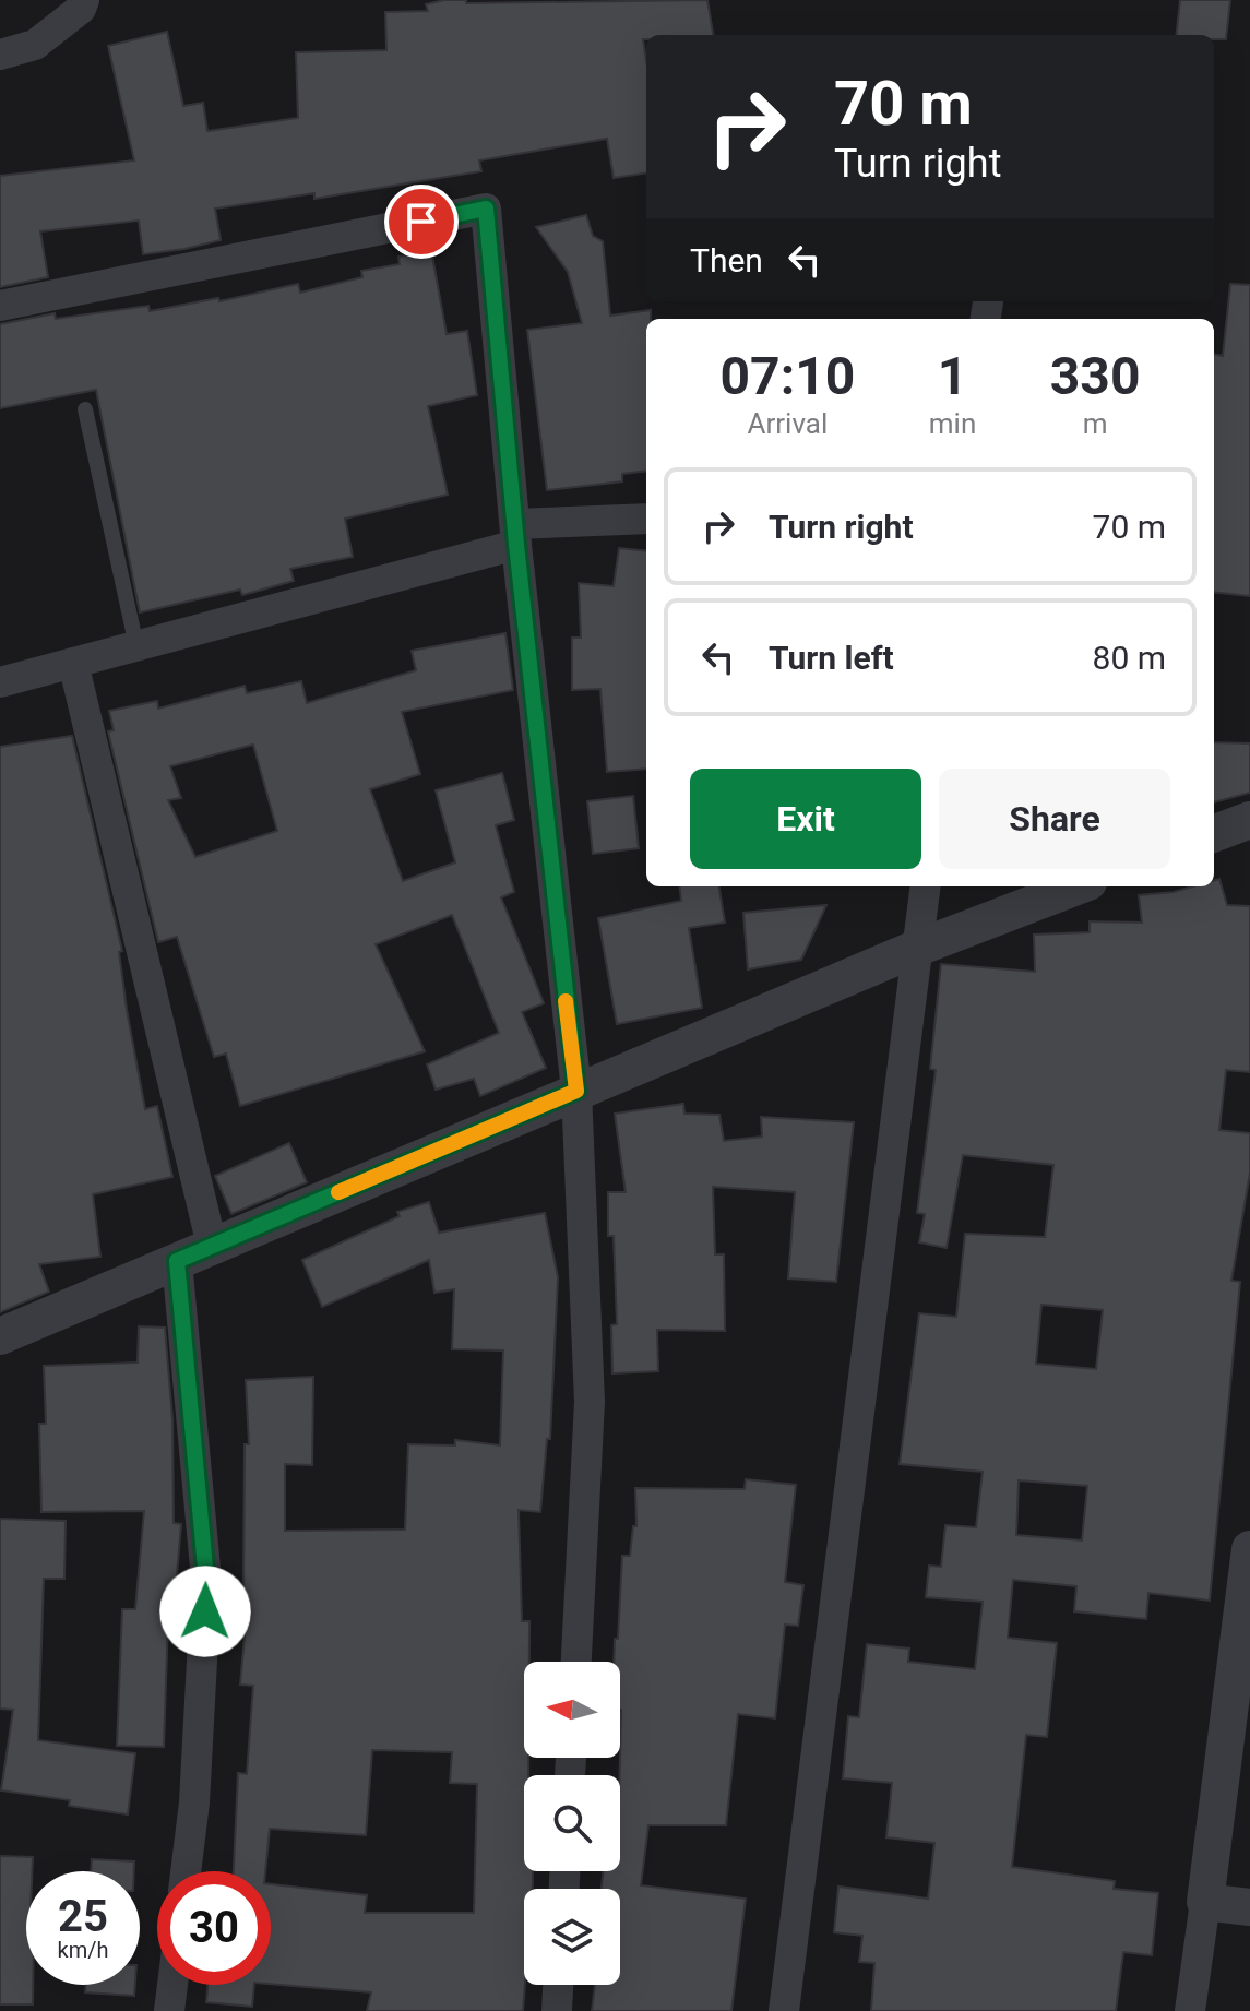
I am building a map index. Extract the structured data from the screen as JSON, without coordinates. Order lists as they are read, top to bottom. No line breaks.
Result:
{"north":"left","page":{"turn":["70 m","Turn right"],"then":"Then","eta":["07:10","Arrival","1","min","330","m"],"list":[{"name":"Turn right","value":"70 m"},{"name":"Turn left","value":"80 m"}],"buttons":["Exit","Share"],"speed":"25 km/h","limit":"30"}}
